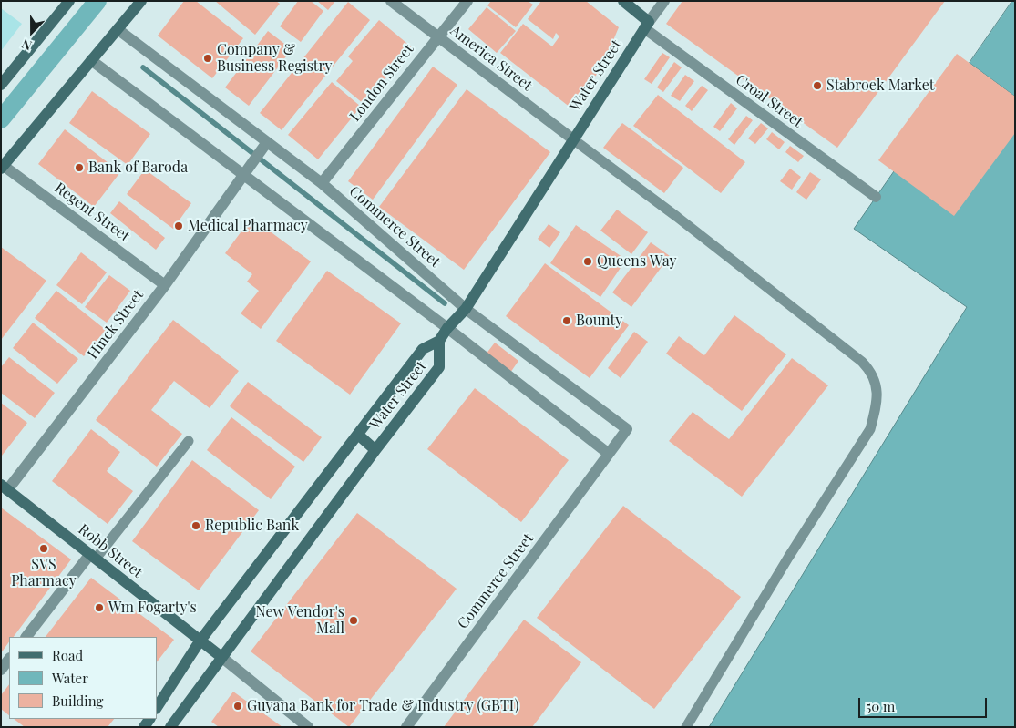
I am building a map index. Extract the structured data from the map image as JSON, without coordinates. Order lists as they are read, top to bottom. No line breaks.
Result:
{"streets":{"street":["America Street","Water Street","London Street","Croal Street","Regent Street","Commerce Street","Hinck Street","Robb Street"]},"crossings":[["America Street","Water Street"],["America Street","London Street"],["Water Street","Croal Street"],["Water Street","Commerce Street"],["Water Street","Robb Street"],["London Street","Commerce Street"],["Regent Street","Hinck Street"],["Commerce Street","Hinck Street"],["Hinck Street","Robb Street"]],"places":["Company & Business Registry","Stabroek Market","Bank of Baroda","Medical Pharmacy","Queens Way","Bounty","Republic Bank","SVS Pharmacy","Wm Fogarty's","New Vendor's Mall","Guyana Bank for Trade & Industry (GBTI)"],"legend":["Road","Water","Building"],"scale_bar":"50 m","north":"bottom"}
